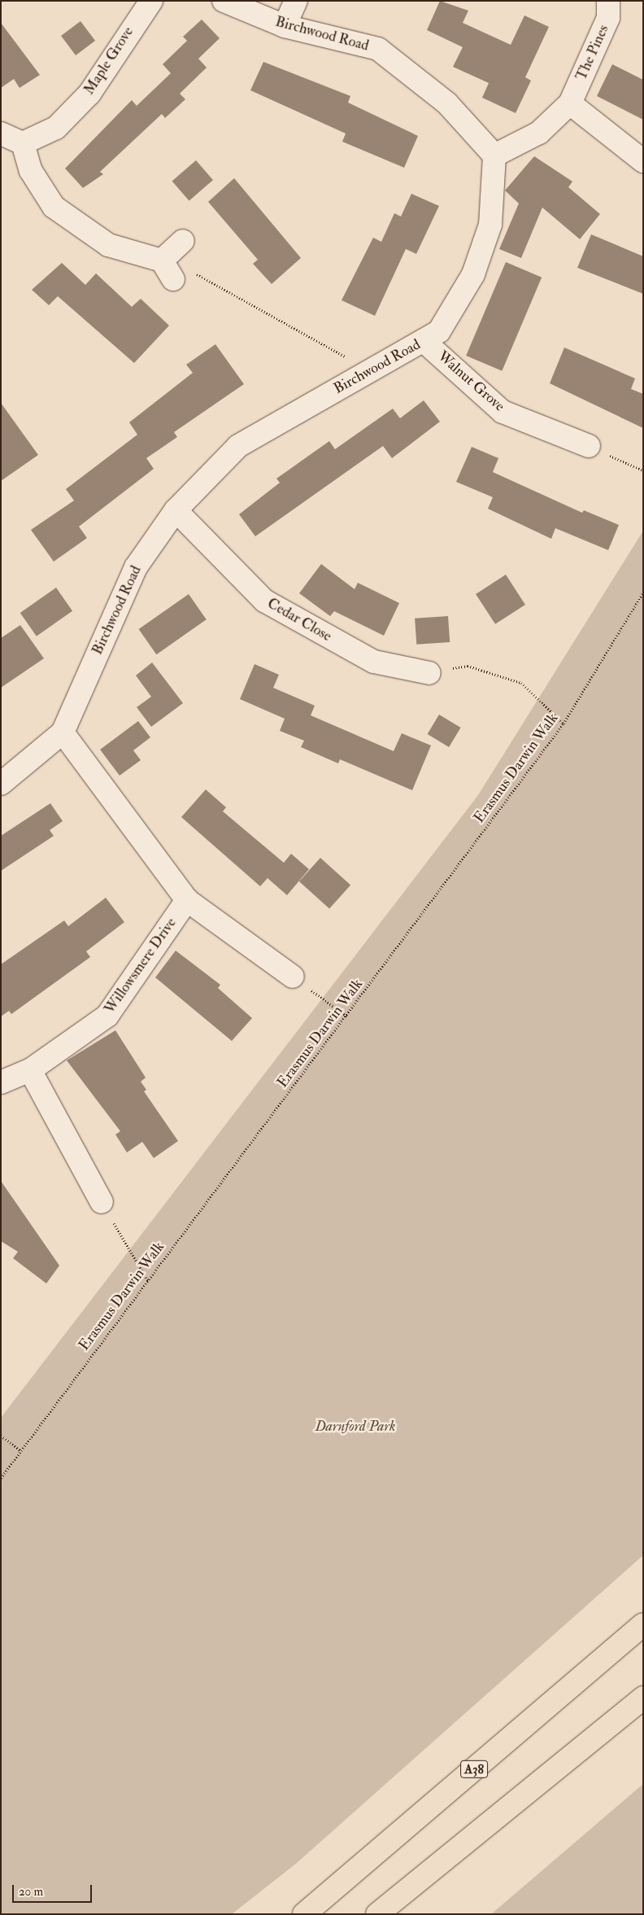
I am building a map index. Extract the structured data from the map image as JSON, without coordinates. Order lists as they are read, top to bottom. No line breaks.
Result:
{"streets":{"highway":["A38"],"street":["Birchwood Road","The Pines","Maple Grove","Walnut Grove","Cedar Close","Willowsmere Drive"],"path":["Erasmus Darwin Walk"]},"crossings":[["Birchwood Road","The Pines"],["Birchwood Road","Walnut Grove"],["Birchwood Road","Cedar Close"]],"parks":["Darnford Park"],"scale_bar":"20 m"}
